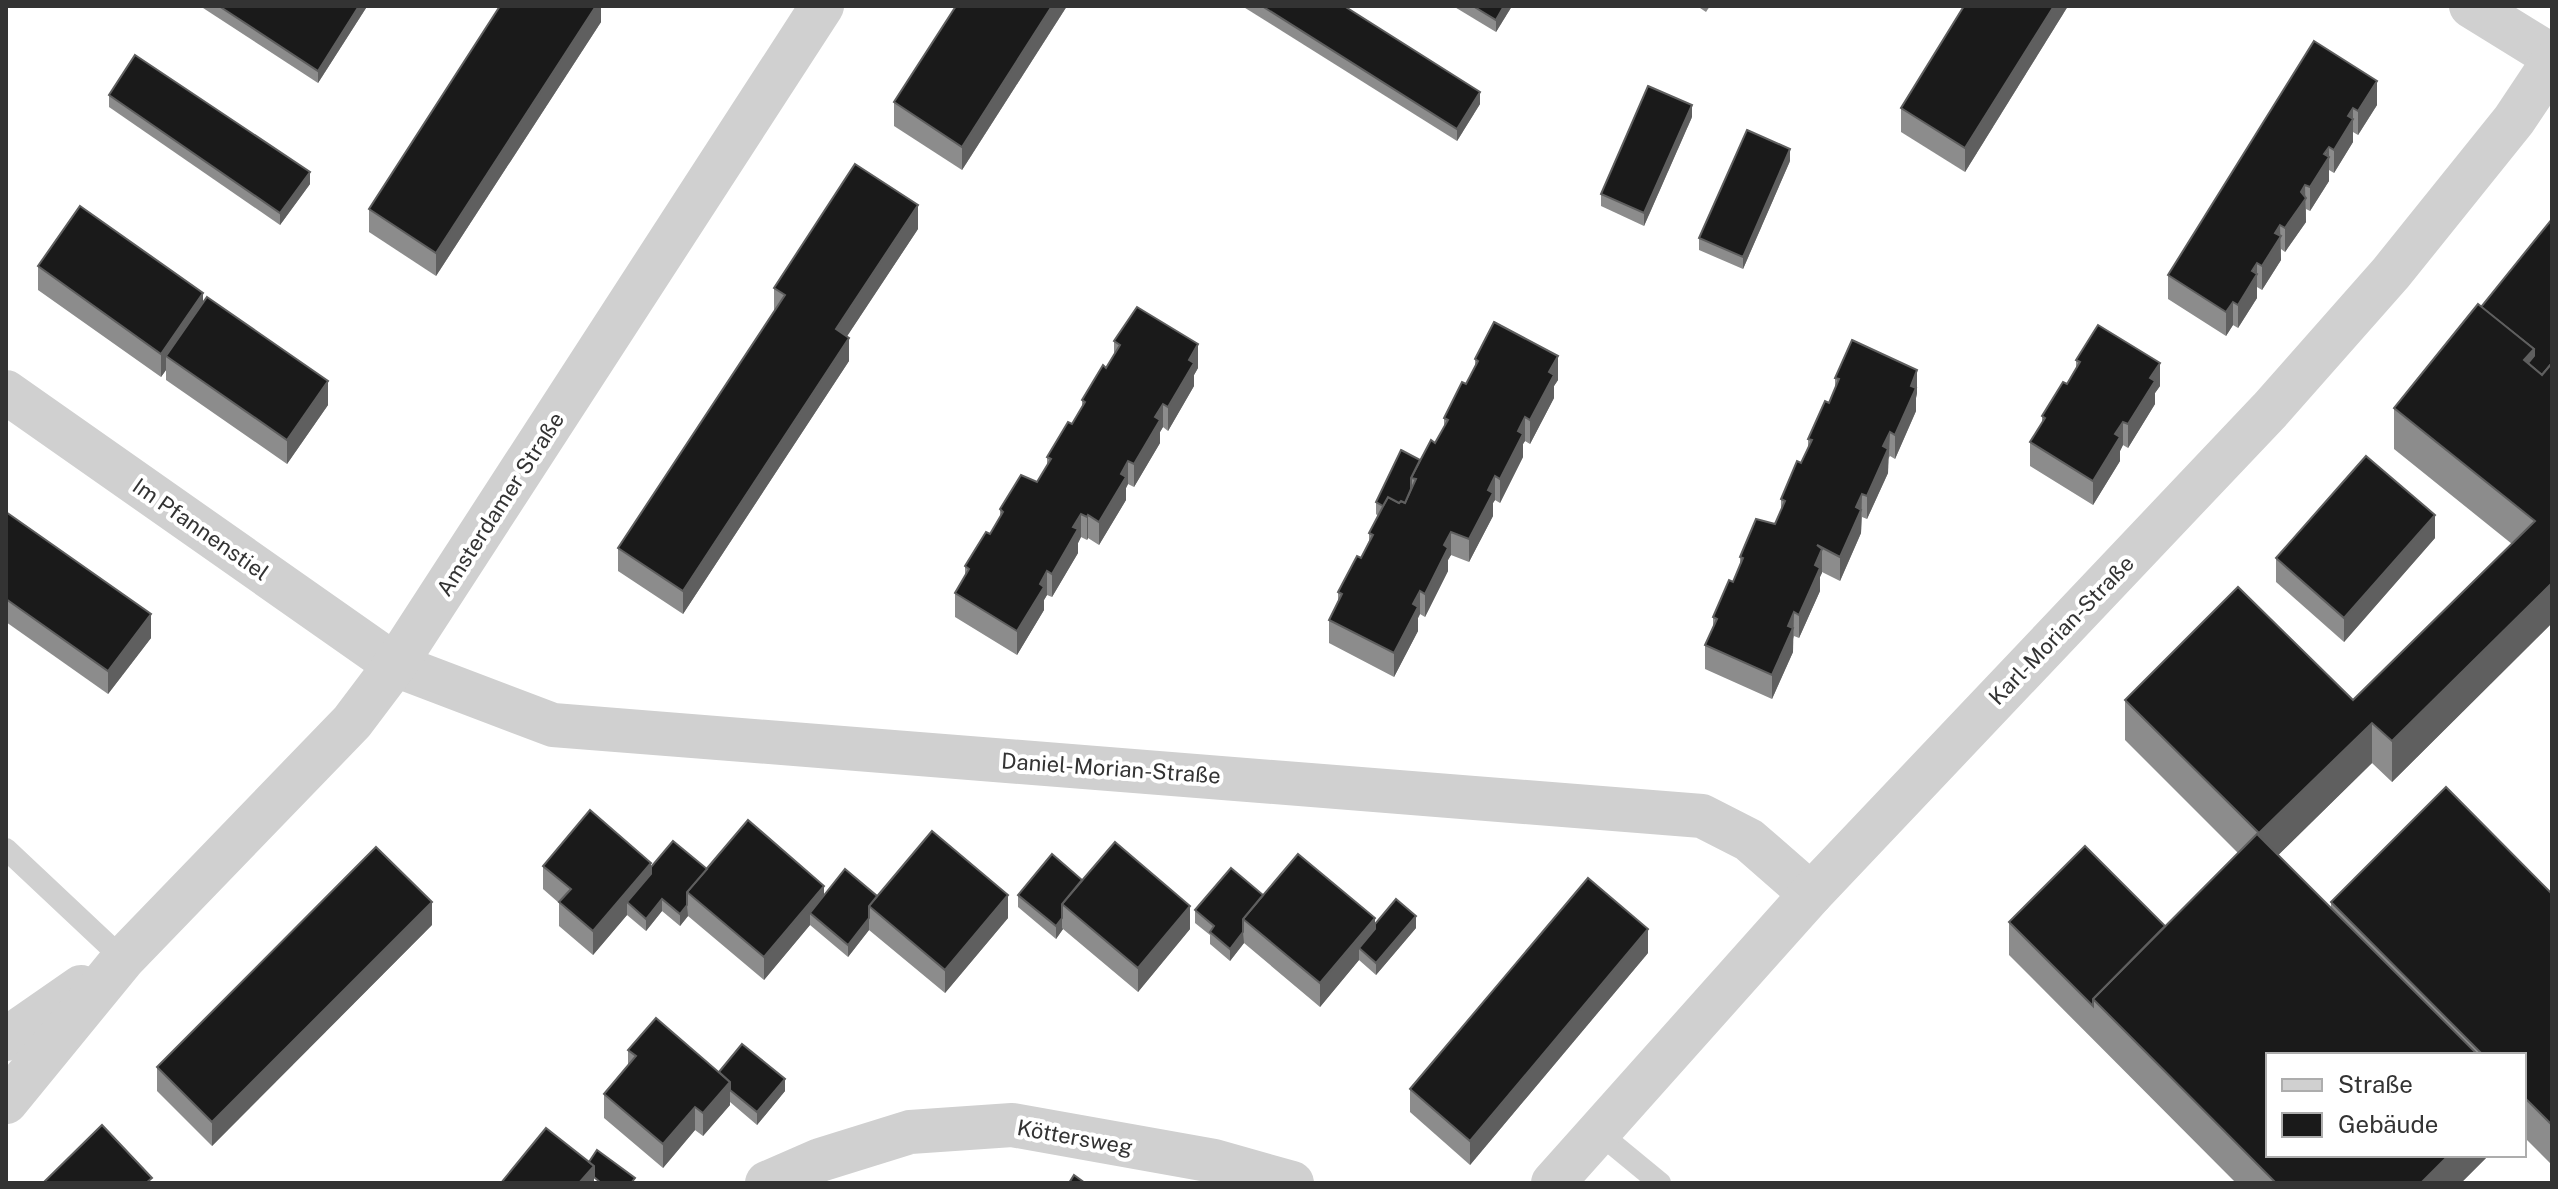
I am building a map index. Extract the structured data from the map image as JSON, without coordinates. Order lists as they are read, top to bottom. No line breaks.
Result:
{"streets":{"street":["Amsterdamer Straße","Im Pfannenstiel","Karl-Morian-Straße","Daniel-Morian-Straße","Köttersweg"]},"crossings":[["Amsterdamer Straße","Im Pfannenstiel"],["Amsterdamer Straße","Daniel-Morian-Straße"],["Im Pfannenstiel","Daniel-Morian-Straße"],["Karl-Morian-Straße","Daniel-Morian-Straße"]],"legend":["Straße","Gebäude"]}
